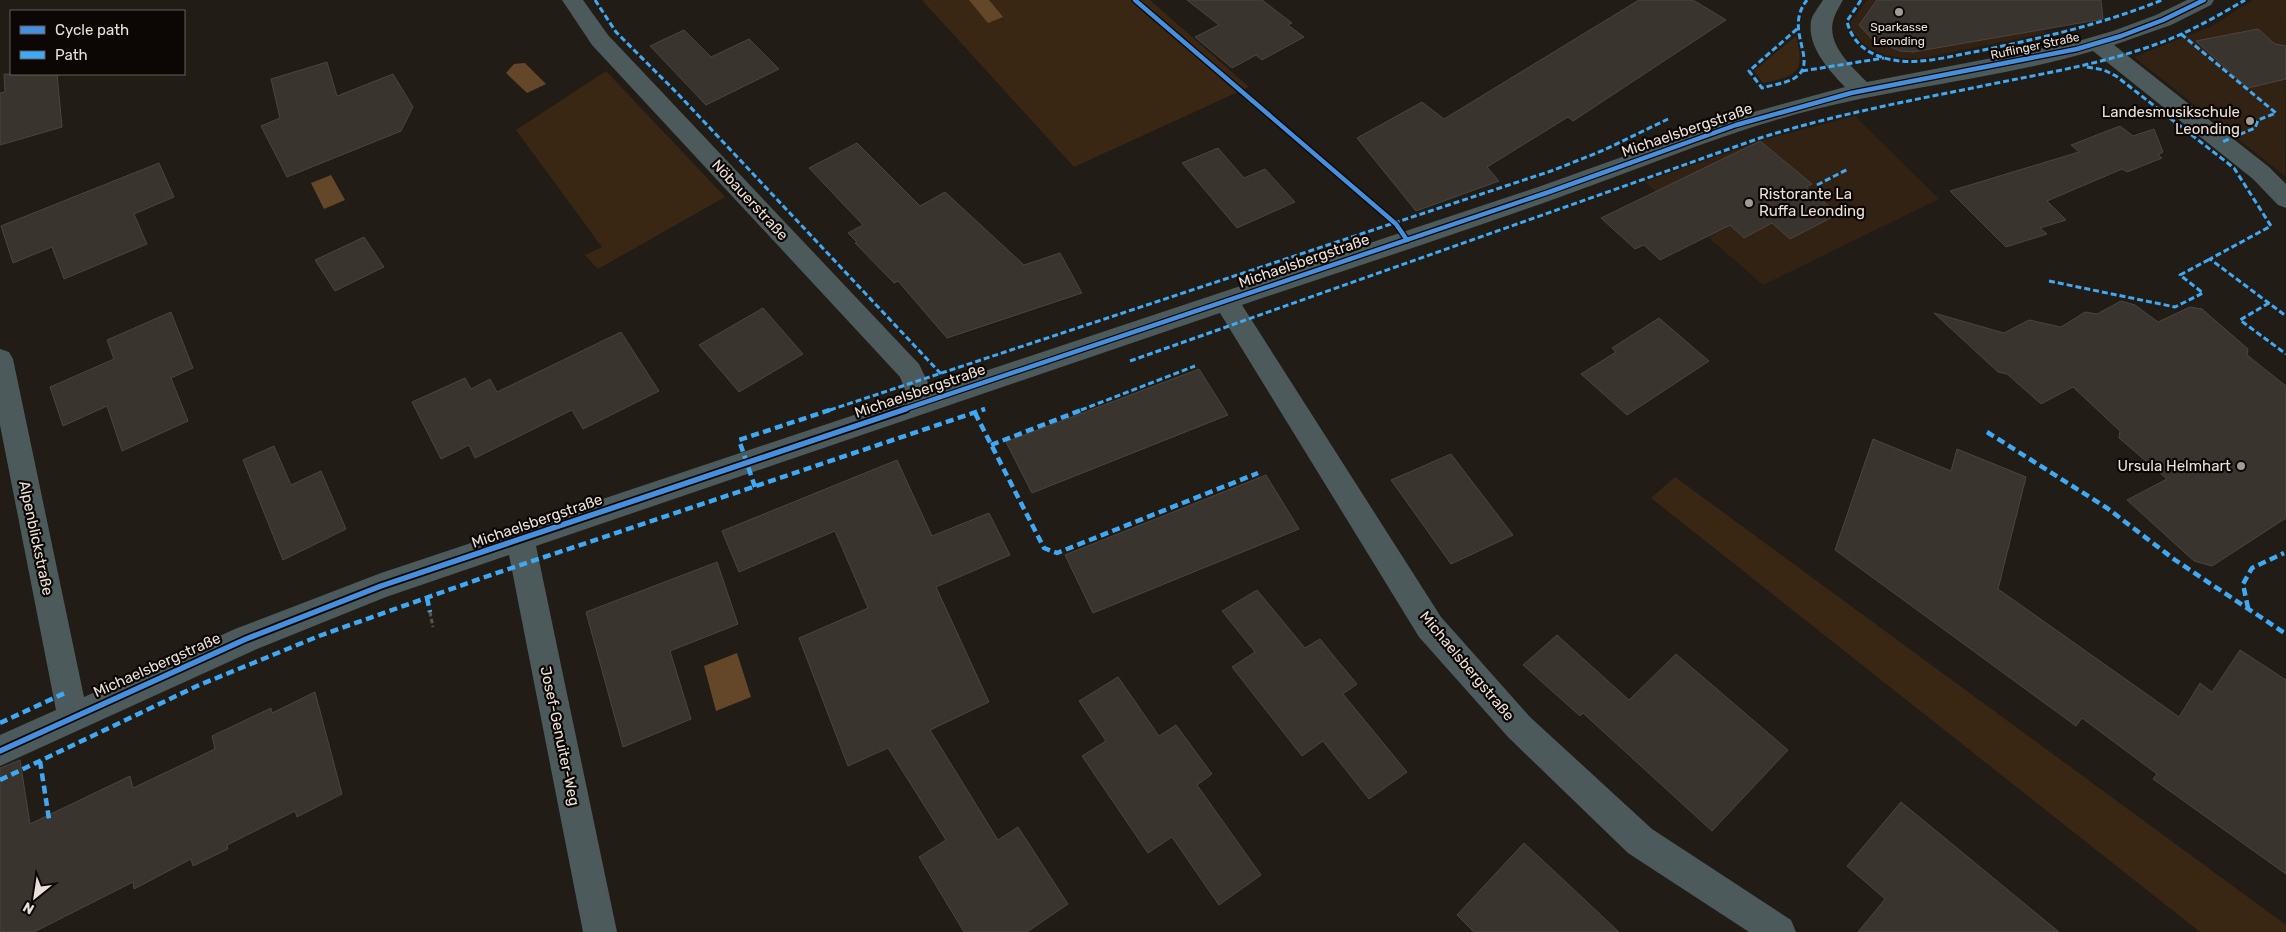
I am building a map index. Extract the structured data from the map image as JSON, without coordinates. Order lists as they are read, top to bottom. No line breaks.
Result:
{"streets":{"street":["Ruflinger Straße","Michaelsbergstraße","Nöbauerstraße","Alpenblickstraße","Josef-Genuiter-Weg"]},"crossings":[["Ruflinger Straße","Michaelsbergstraße"],["Michaelsbergstraße","Nöbauerstraße"],["Michaelsbergstraße","Alpenblickstraße"],["Michaelsbergstraße","Josef-Genuiter-Weg"]],"places":["Sparkasse Leonding","Landesmusikschule Leonding","Ristorante La Ruffa Leonding","Ursula Helmhart"],"legend":["Cycle path","Path"],"north":"bottom left"}
